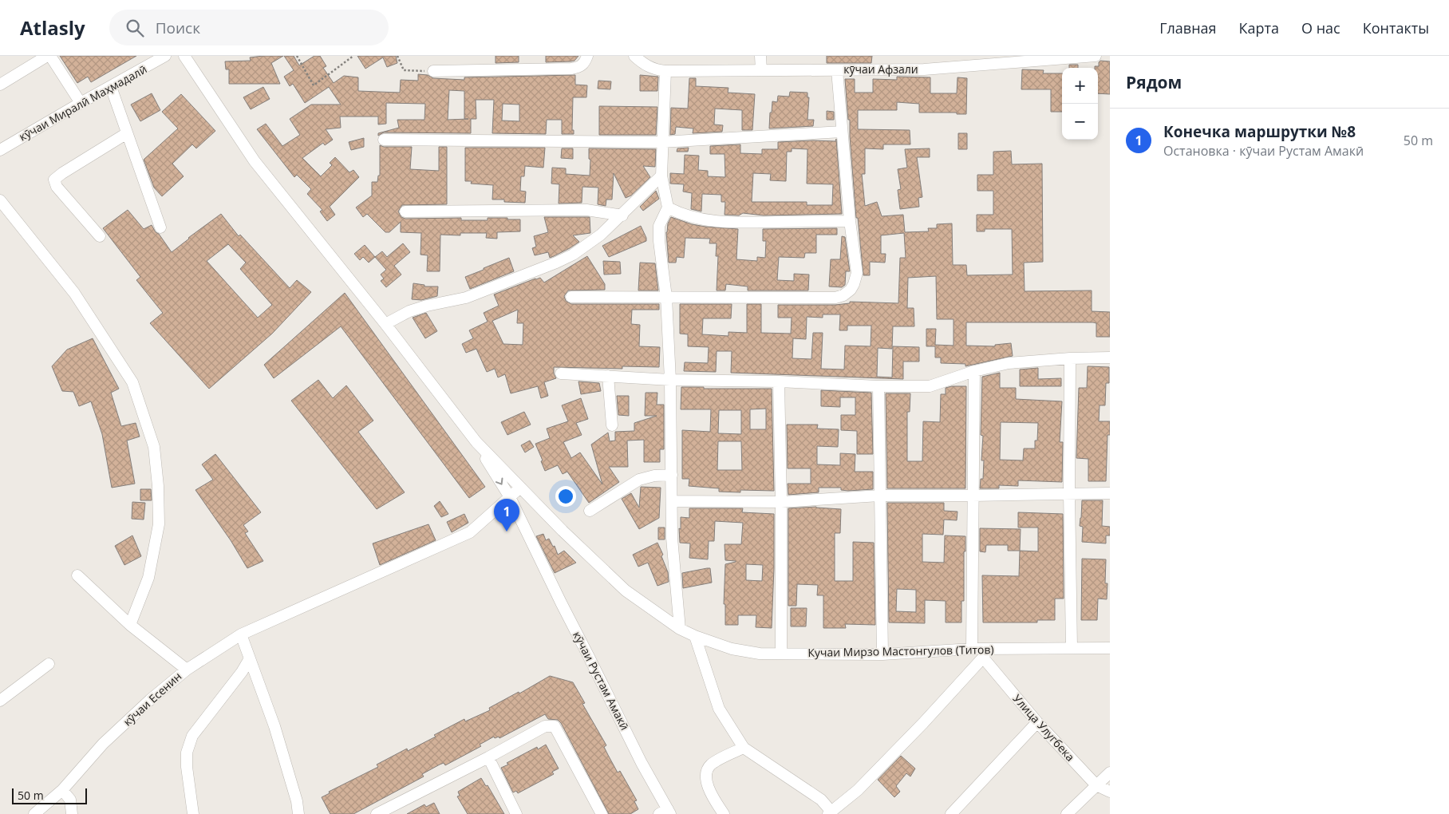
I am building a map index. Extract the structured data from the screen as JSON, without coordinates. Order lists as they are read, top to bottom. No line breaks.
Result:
{"streets":{"street":["кӯчаи Афзали","кӯчаи Миралӣ Маҳмадалӣ","Кучаи Мирзо Мастонгулов (Титов)","кӯчаи Рустам Амакӣ","кӯчаи Есенин","Улица Улугбека"]},"crossings":[["Кучаи Мирзо Мастонгулов (Титов)","кӯчаи Рустам Амакӣ"],["Кучаи Мирзо Мастонгулов (Титов)","кӯчаи Есенин"],["Кучаи Мирзо Мастонгулов (Титов)","Улица Улугбека"],["кӯчаи Рустам Амакӣ","кӯчаи Есенин"]],"scale_bar":"50 m","page":{"header":"Atlasly","search":"Поиск","nav":["Главная","Карта","О нас","Контакты"],"heading":"Рядом","map_buttons":["+","−"],"list":[{"mark":"1","name":"Конечка маршрутки №8","note":"Остановка · кӯчаи Рустам Амакӣ","value":"50 m"}],"pins":"1","scale":"50 m"}}
